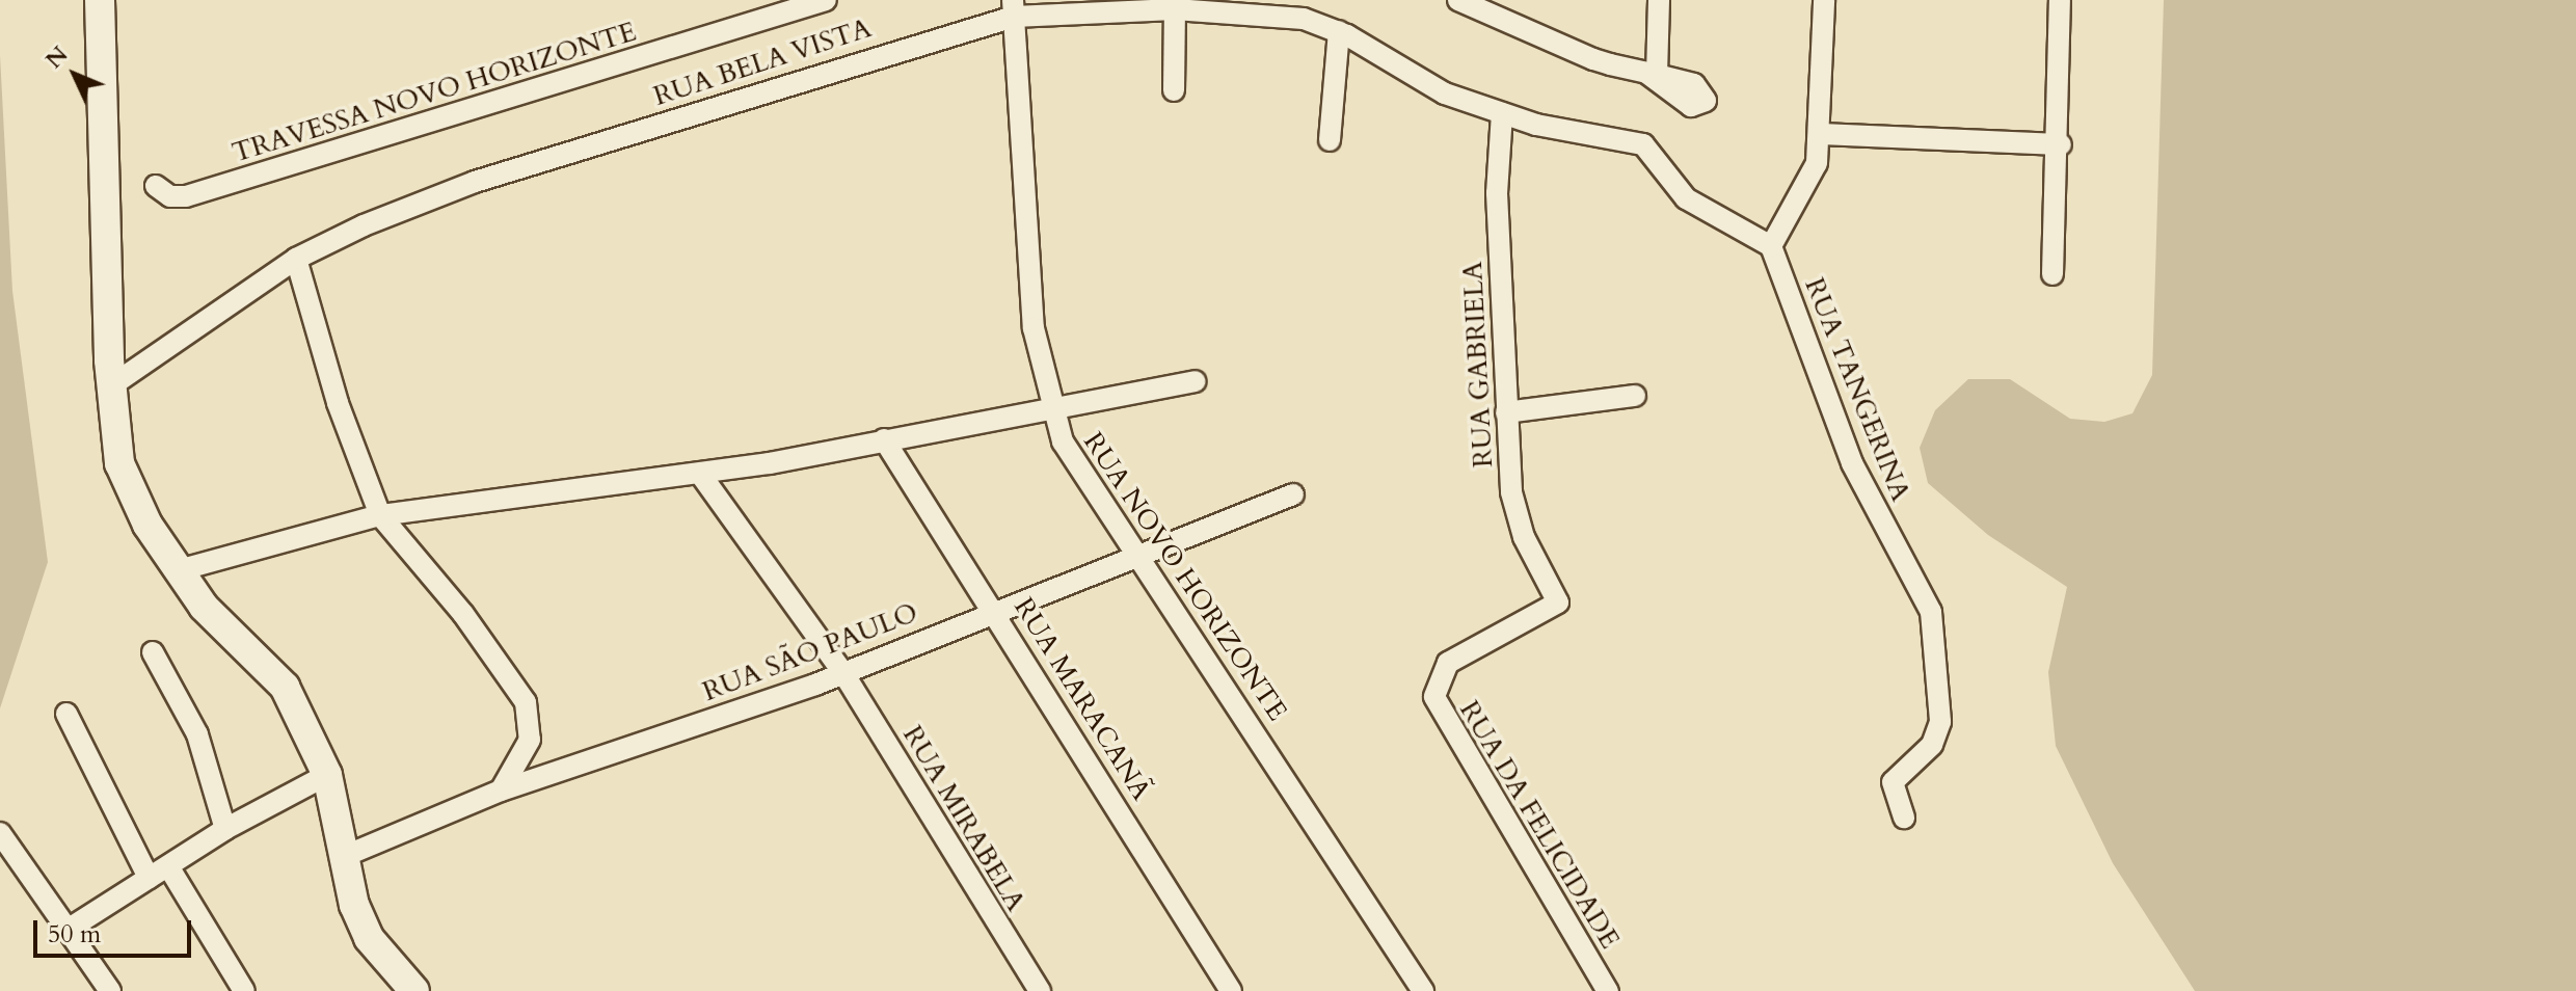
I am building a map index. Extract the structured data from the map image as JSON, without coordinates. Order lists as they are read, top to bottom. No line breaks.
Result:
{"streets":{"street":["RUA BELA VISTA","TRAVESSA NOVO HORIZONTE","RUA GABRIELA","RUA TANGERINA","RUA NOVO HORIZONTE","RUA SÃO PAULO","RUA MARACANÃ","RUA MIRABELA","RUA DA FELICIDADE"]},"crossings":[["RUA BELA VISTA","RUA GABRIELA"],["RUA BELA VISTA","RUA TANGERINA"],["RUA BELA VISTA","RUA NOVO HORIZONTE"],["RUA GABRIELA","RUA DA FELICIDADE"],["RUA NOVO HORIZONTE","RUA SÃO PAULO"],["RUA SÃO PAULO","RUA MARACANÃ"],["RUA SÃO PAULO","RUA MIRABELA"]],"scale_bar":"50 m","north":"top left"}
